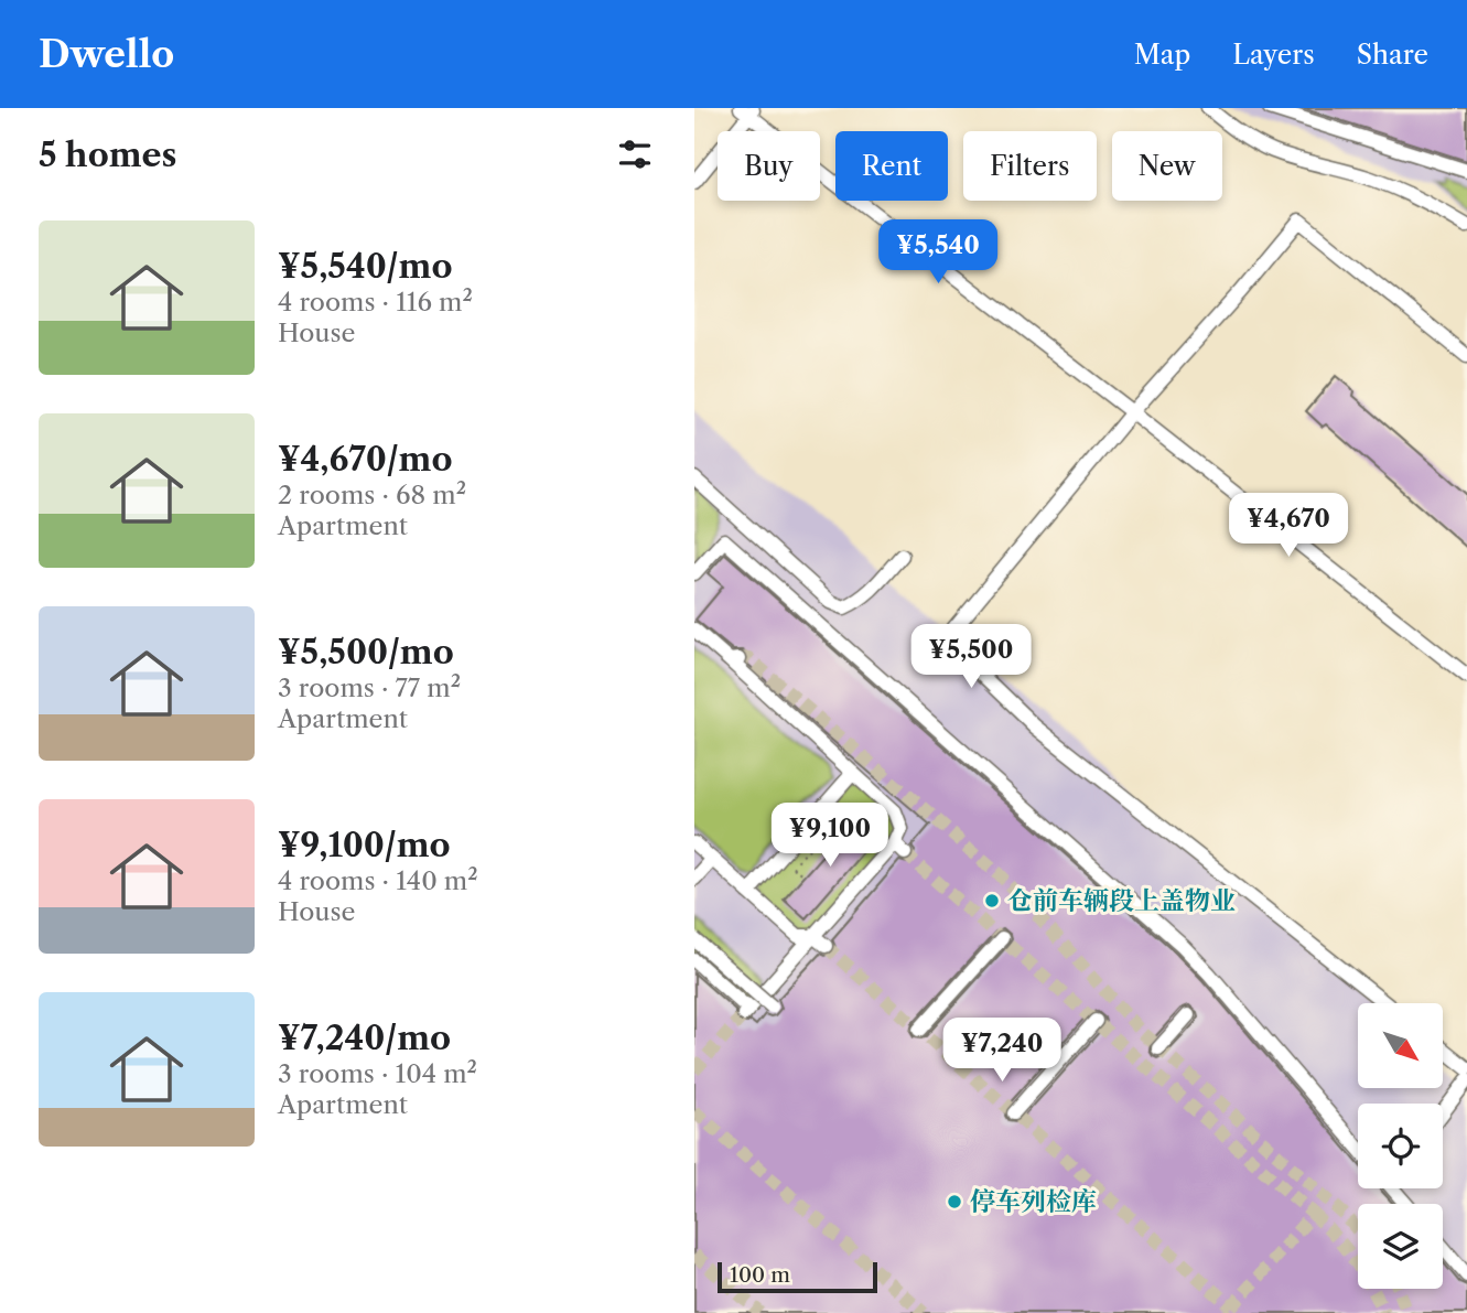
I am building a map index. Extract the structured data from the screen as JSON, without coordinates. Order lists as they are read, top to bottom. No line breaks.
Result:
{"places":["仓前车辆段上盖物业","停车列检库"],"scale_bar":"100 m","north":"bottom right","page":{"header":"Dwello","nav":["Map","Layers","Share"],"heading":"5 homes","chip":["Buy","Rent","Filters","New"],"list":[{"name":"¥5,540/mo","note":"4 rooms · 116 m² · House"},{"name":"¥4,670/mo","note":"2 rooms · 68 m² · Apartment"},{"name":"¥5,500/mo","note":"3 rooms · 77 m² · Apartment"},{"name":"¥9,100/mo","note":"4 rooms · 140 m² · House"},{"name":"¥7,240/mo","note":"3 rooms · 104 m² · Apartment"}],"price":["¥5,540","¥4,670","¥5,500","¥9,100","¥7,240"],"scale":"100 m"}}
